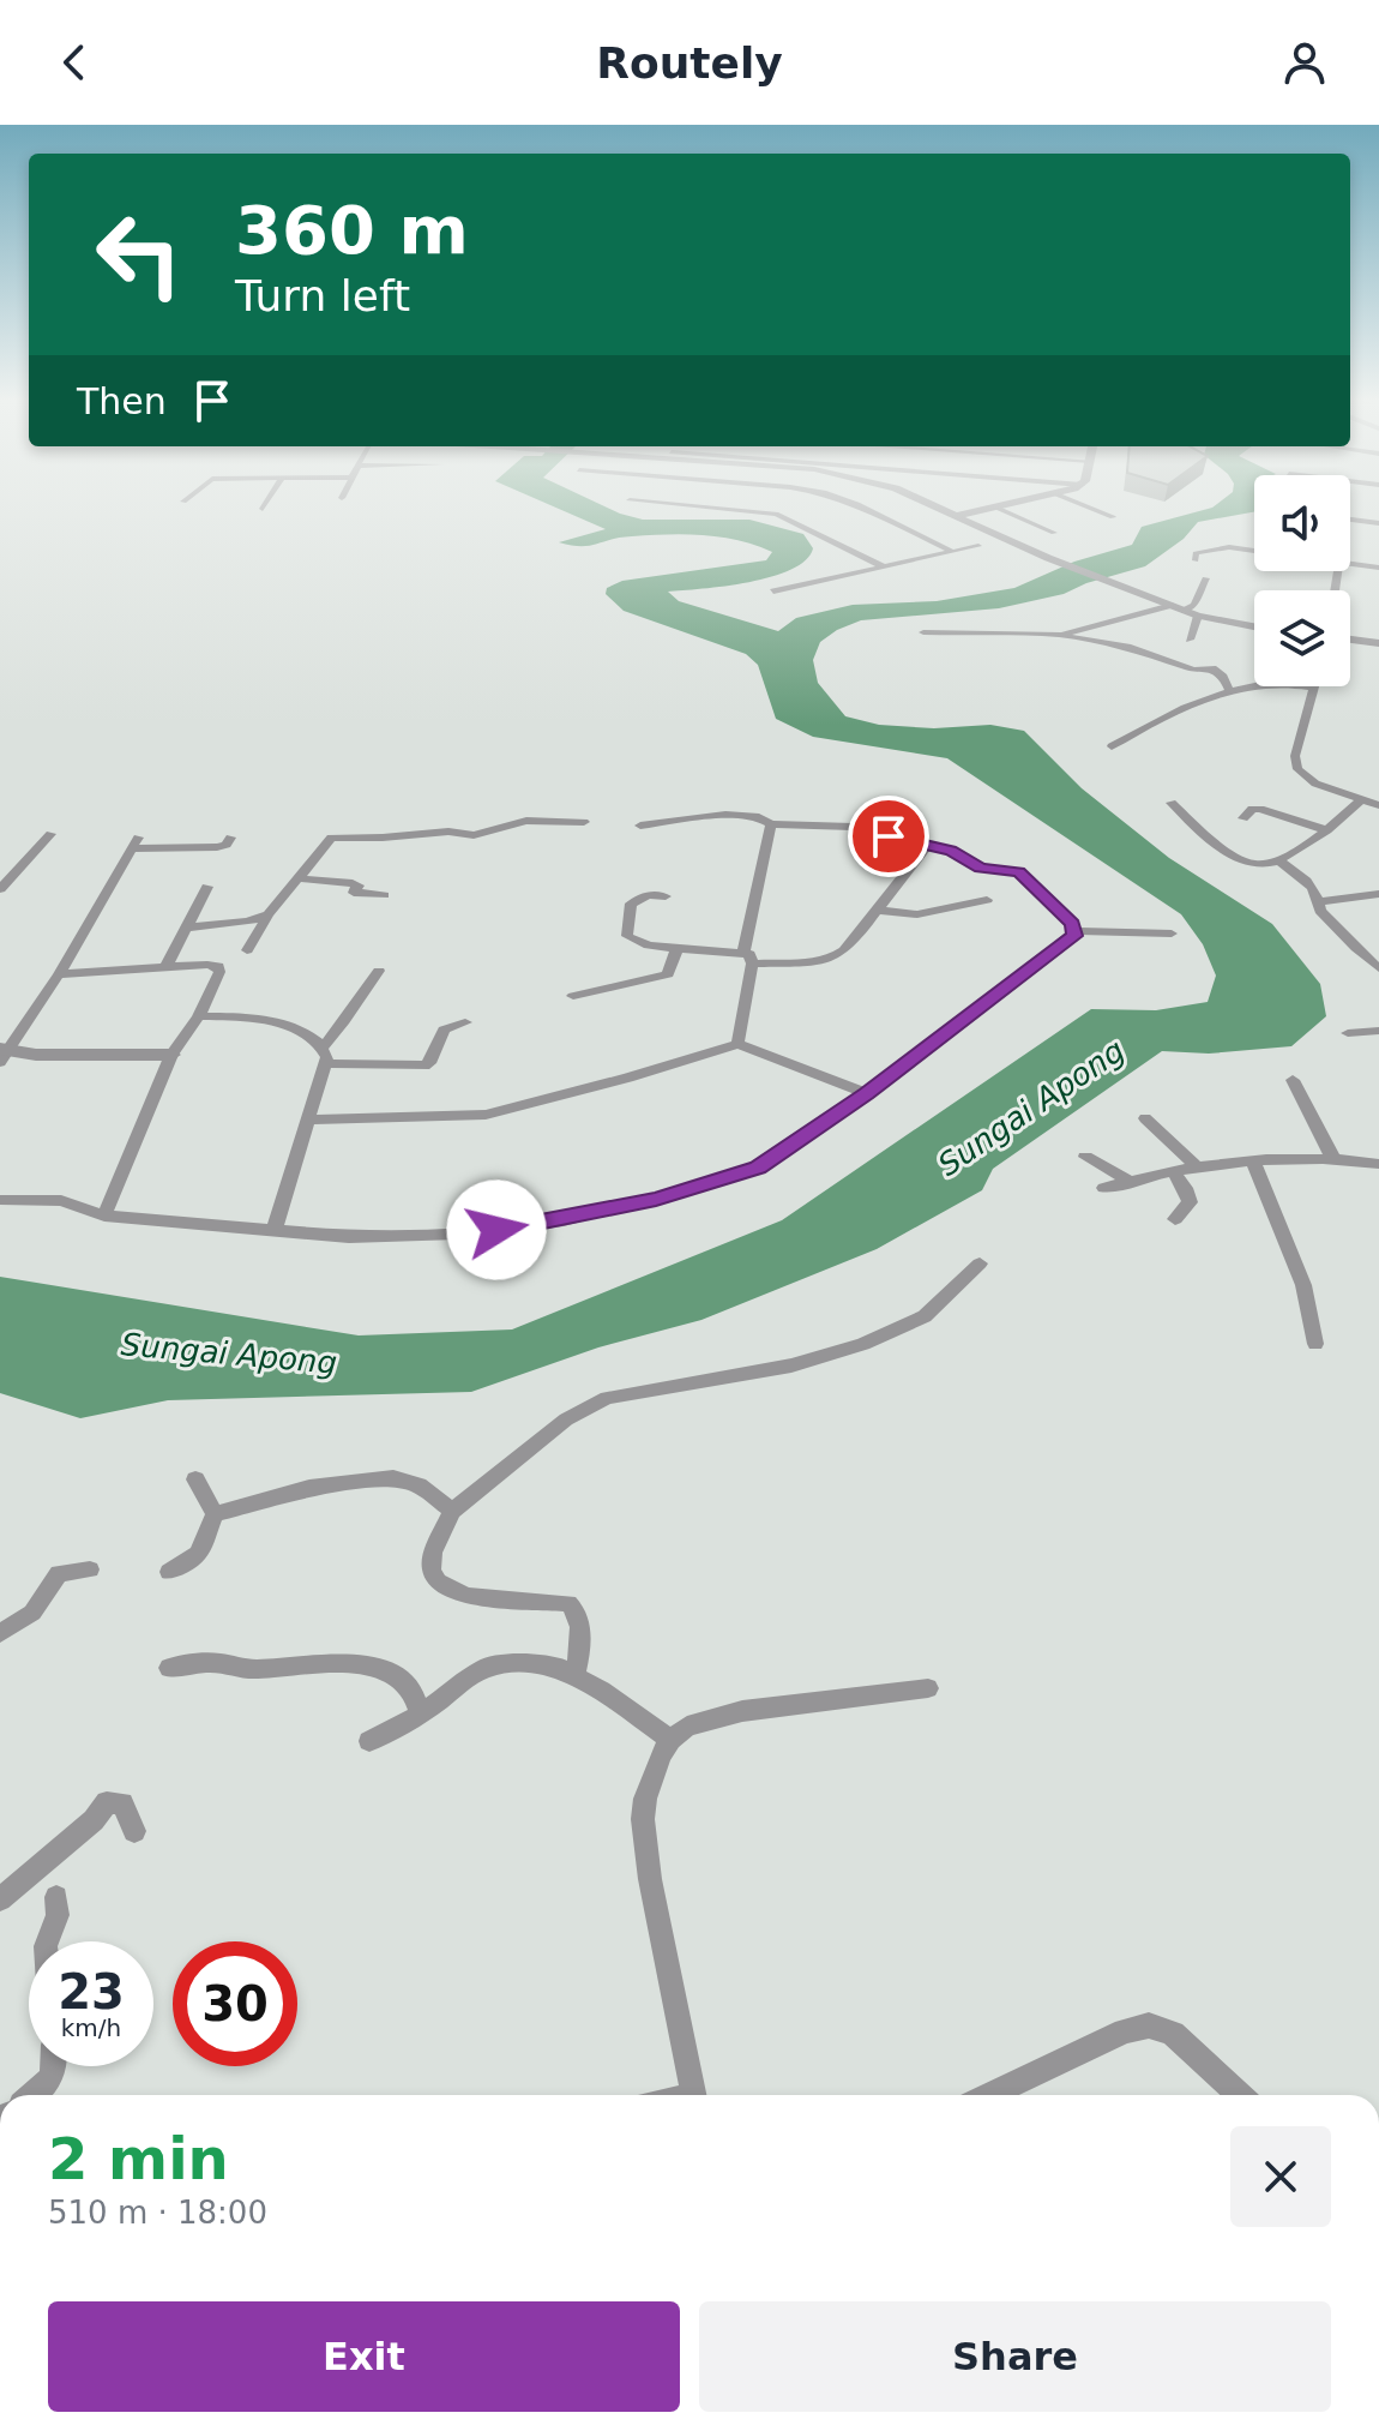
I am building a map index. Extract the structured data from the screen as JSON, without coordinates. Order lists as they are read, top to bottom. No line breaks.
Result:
{"water":["Sungai Apong"],"page":{"header":"Routely","turn":["360 m","Turn left"],"then":"Then","speed":"23 km/h","limit":"30","heading":["2 min","510 m · 18:00"],"buttons":["Exit","Share"]}}
